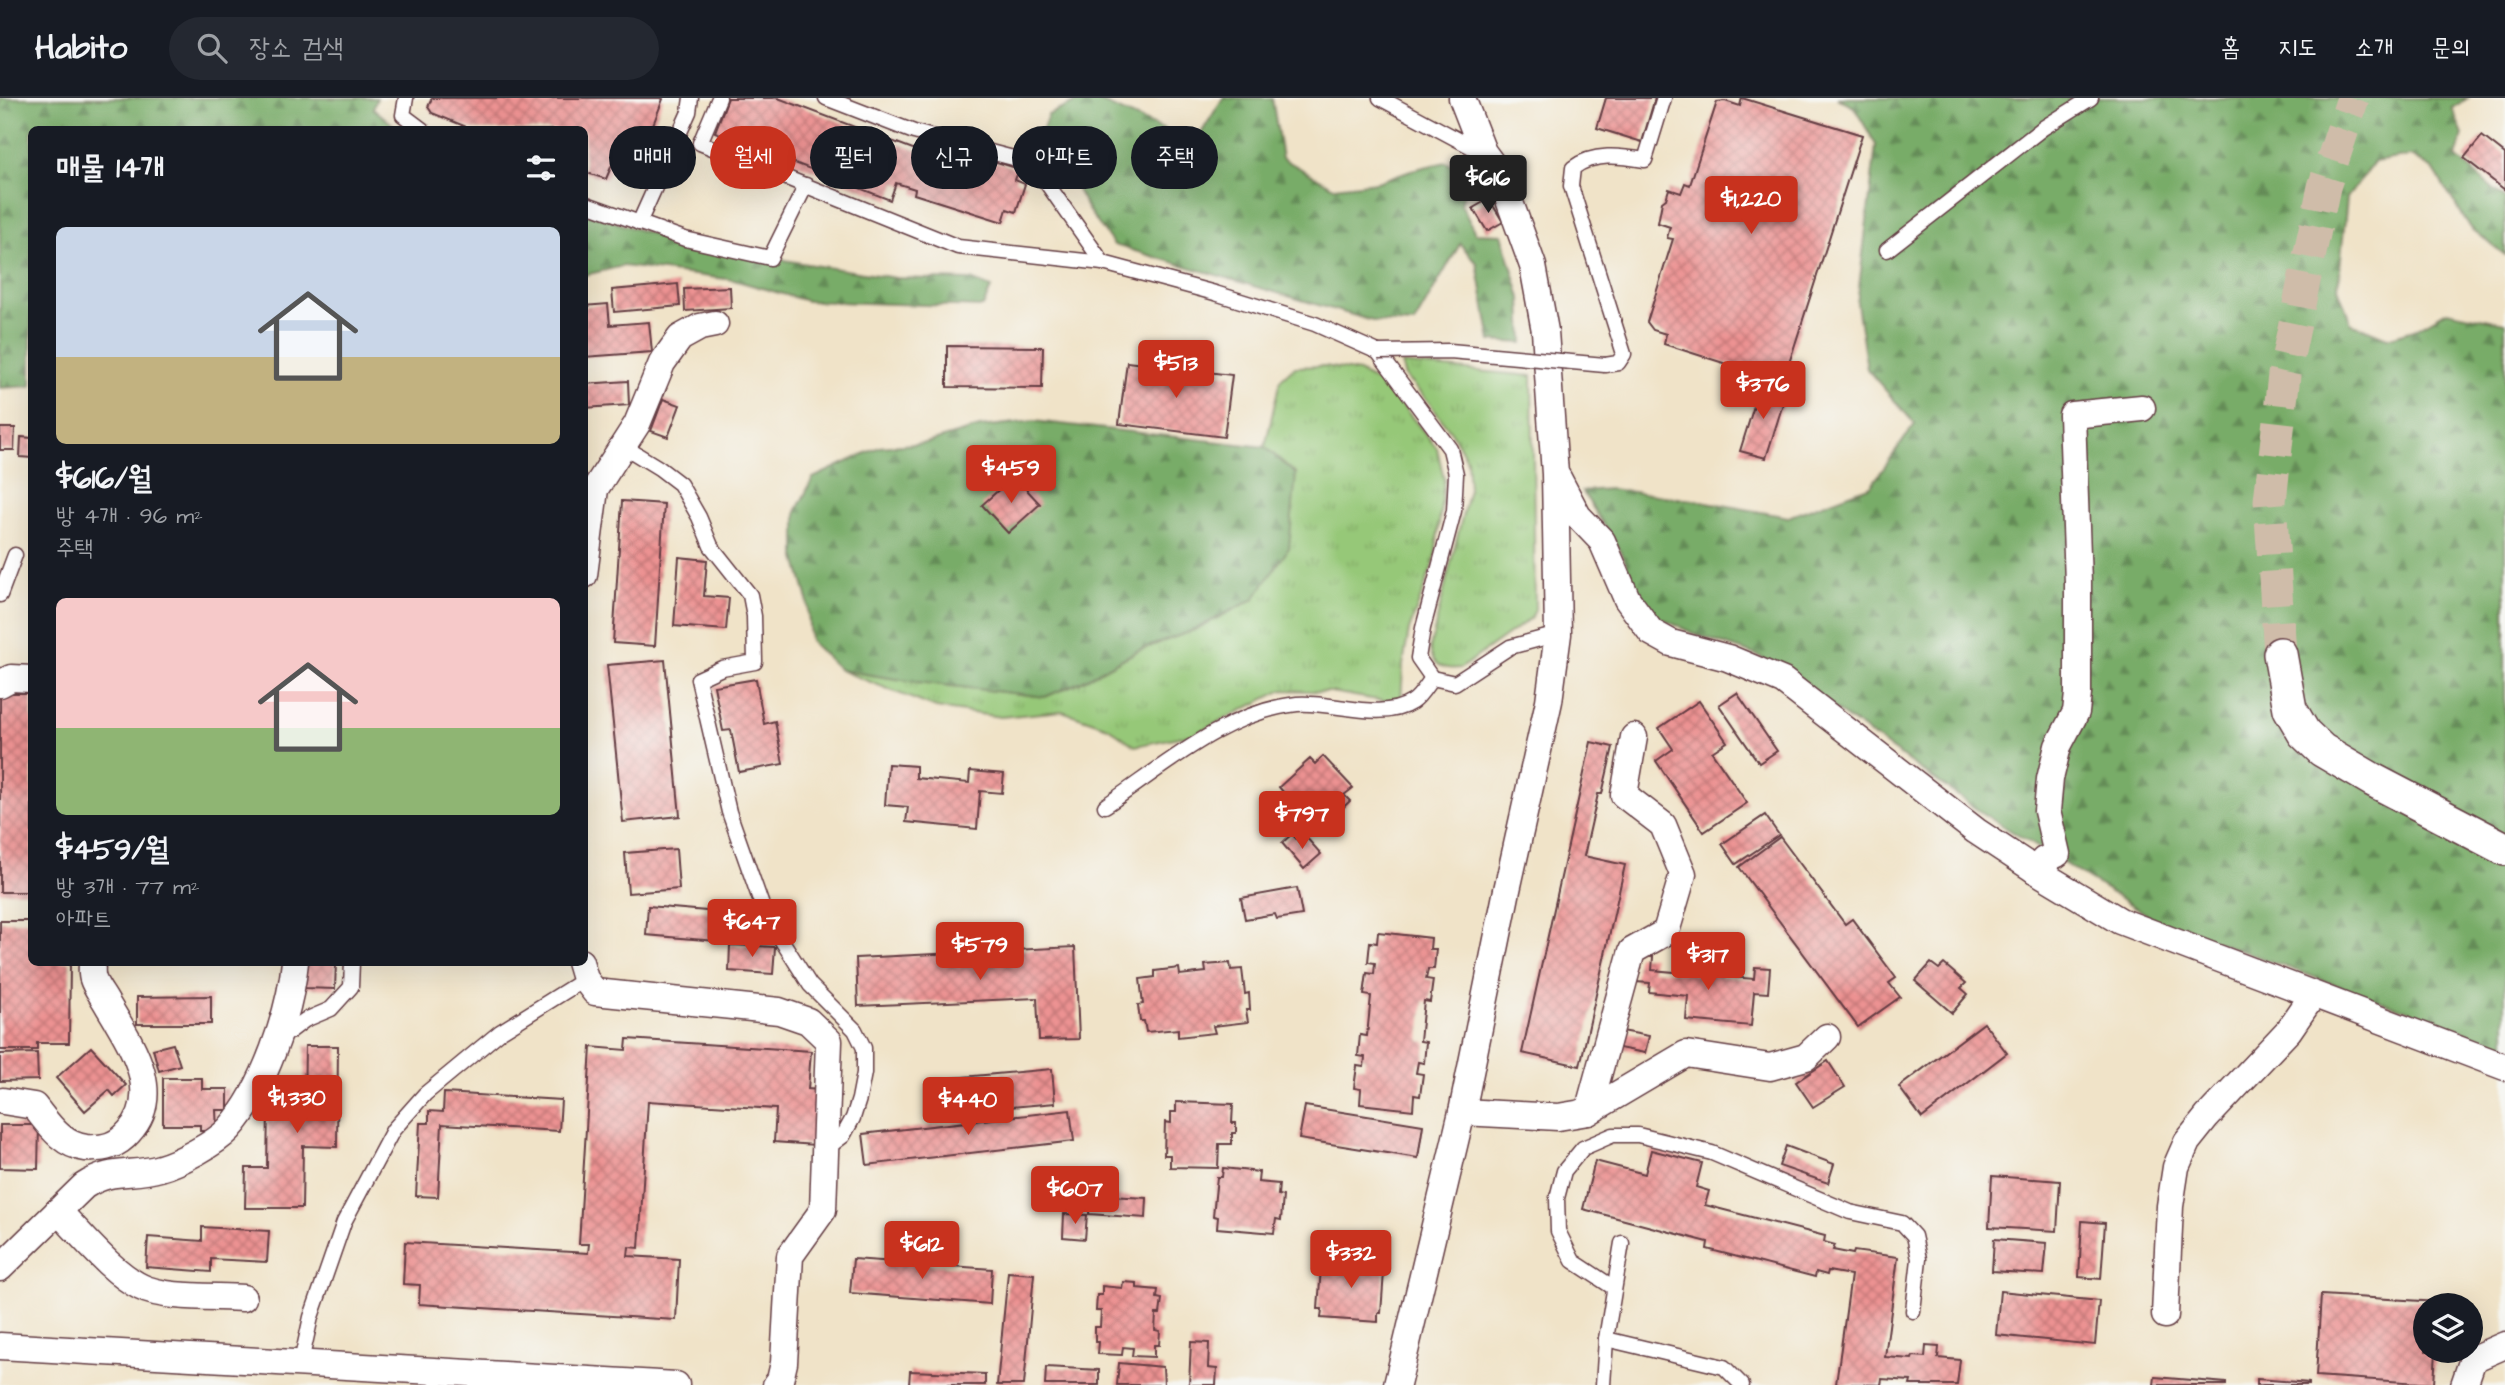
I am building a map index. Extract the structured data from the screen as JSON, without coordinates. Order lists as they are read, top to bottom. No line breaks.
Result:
{"page":{"header":"Habito","search":"장소 검색","nav":["홈","지도","소개","문의"],"chip":["매매","월세","필터","신규","아파트","주택"],"heading":"매물 14개","price":["$616","$1,220","$513","$376","$459","$797","$647","$579","$317","$1,330","$440","$607","$612","$332"],"list":[{"name":"$616/월","note":"방 4개 · 96 m² · 주택"},{"name":"$459/월","note":"방 3개 · 77 m² · 아파트"}]}}
